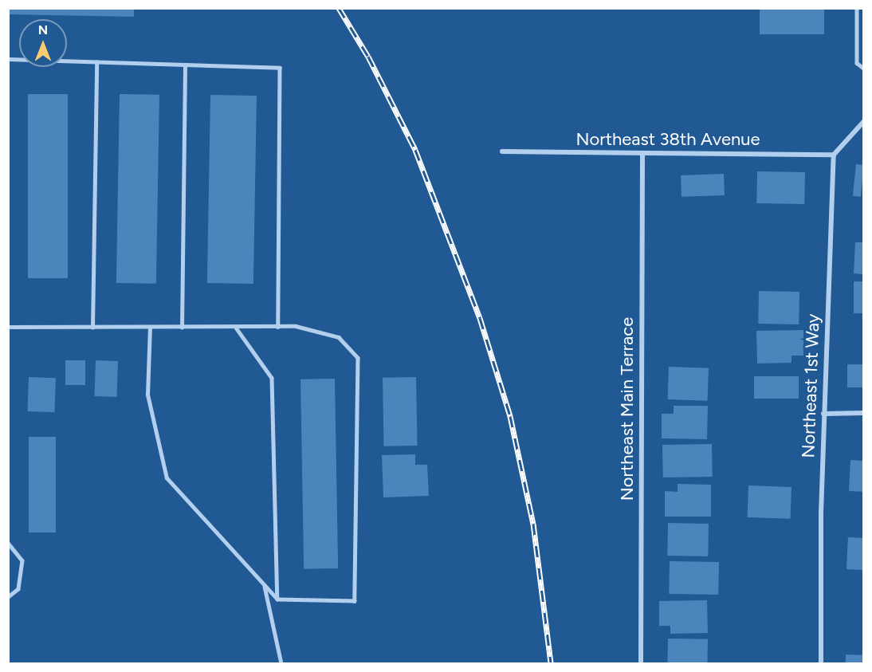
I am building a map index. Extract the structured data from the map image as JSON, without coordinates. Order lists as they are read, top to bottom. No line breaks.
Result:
{"streets":{"street":["Northeast 38th Avenue","Northeast 1st Way","Northeast Main Terrace"]},"crossings":[["Northeast 38th Avenue","Northeast 1st Way"],["Northeast 38th Avenue","Northeast Main Terrace"]],"north":"top"}
